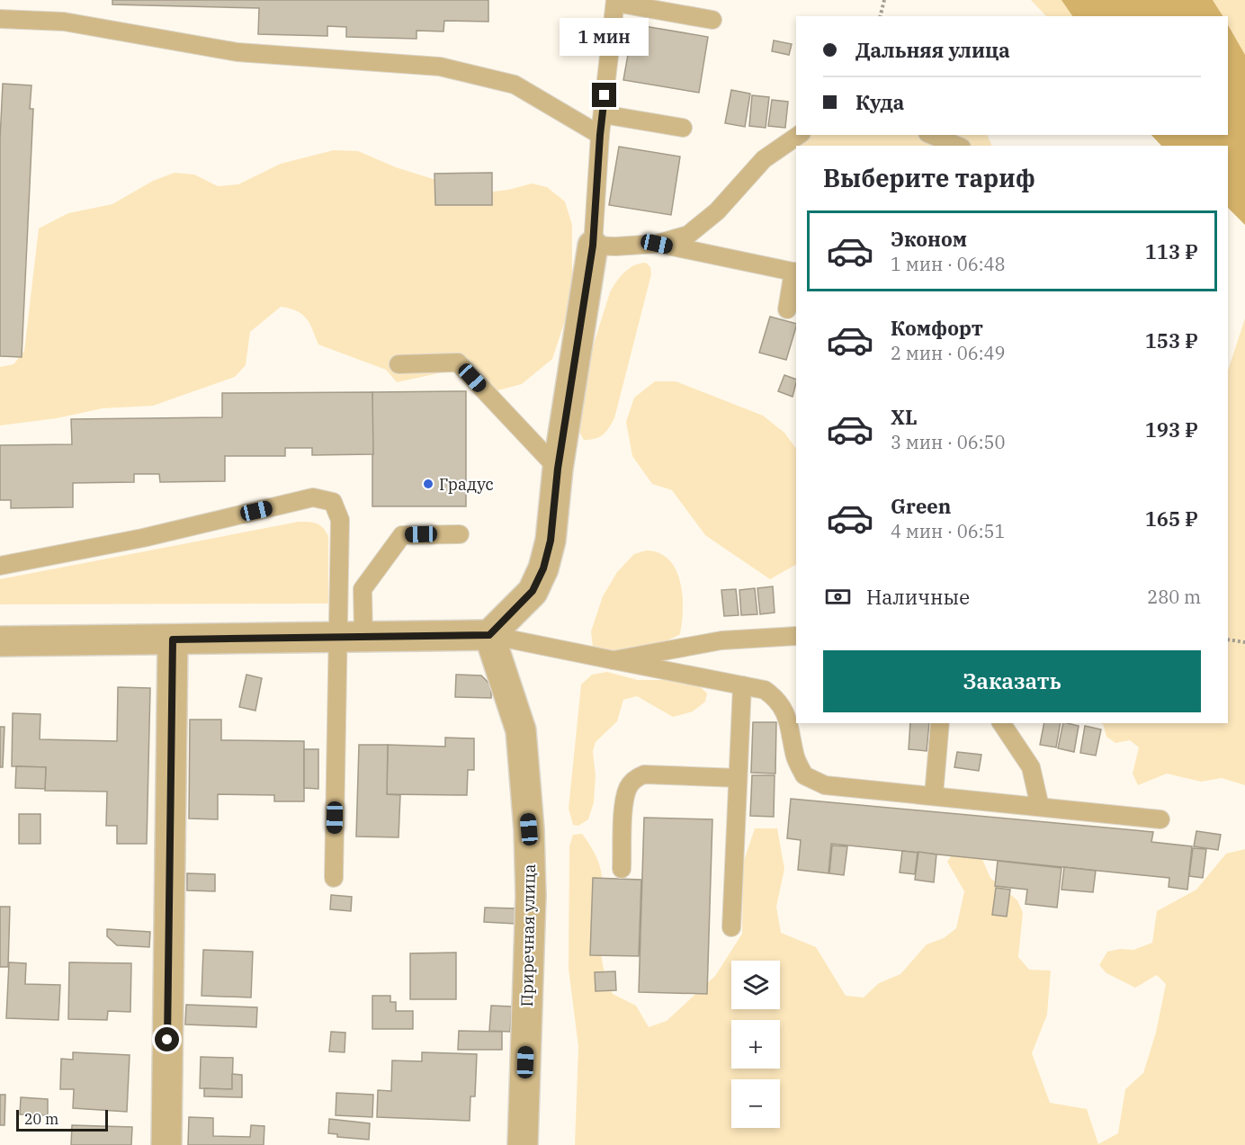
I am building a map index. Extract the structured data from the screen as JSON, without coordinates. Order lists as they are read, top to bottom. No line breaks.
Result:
{"streets":{"street":["Приречная улица"]},"places":["Градус"],"scale_bar":"20 m","page":{"banner":["Дальняя улица","Куда"],"bubble":"1 мин","heading":"Выберите тариф","list":[{"name":"Эконом","note":"1 мин · 06:48","value":"113 ₽"},{"name":"Комфорт","note":"2 мин · 06:49","value":"153 ₽"},{"name":"XL","note":"3 мин · 06:50","value":"193 ₽"},{"name":"Green","note":"4 мин · 06:51","value":"165 ₽"}],"pay":["Наличные","280 m"],"buttons":"Заказать","map_buttons":["+","−"],"scale":"20 m"}}
